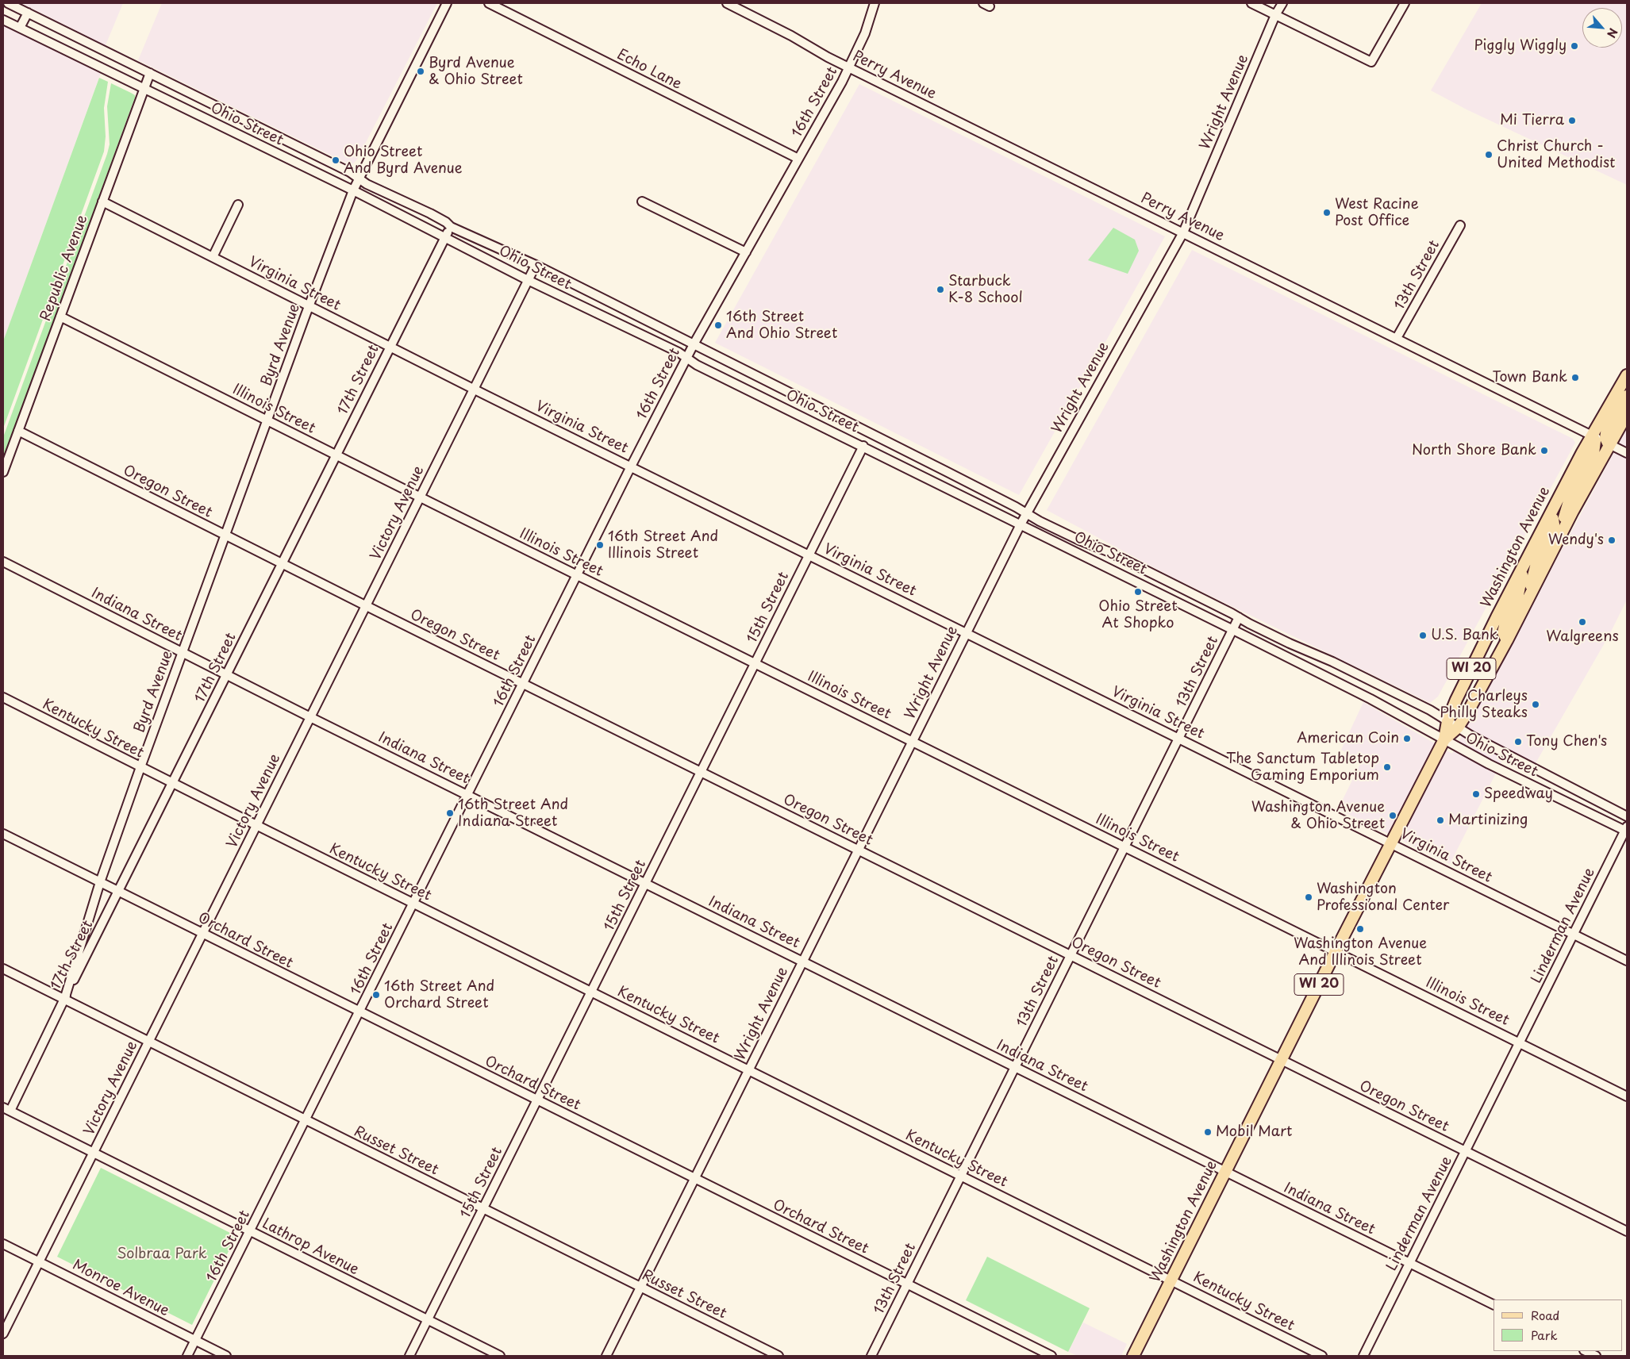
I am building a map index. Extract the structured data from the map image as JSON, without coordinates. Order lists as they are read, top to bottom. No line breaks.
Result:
{"streets":{"main road":["Washington Avenue","WI 20"],"street":["Echo Lane","Perry Avenue","16th Street","Wright Avenue","Ohio Street","Republic Avenue","13th Street","Virginia Street","Byrd Avenue","17th Street","Illinois Street","Oregon Street","Victory Avenue","15th Street","Indiana Street","Kentucky Street","Linderman Avenue","Orchard Street","Russet Street","Lathrop Avenue","Monroe Avenue"]},"crossings":[["Echo Lane","16th Street"],["Perry Avenue","16th Street"],["Perry Avenue","Wright Avenue"],["Perry Avenue","13th Street"],["Perry Avenue","Washington Avenue"],["16th Street","Ohio Street"],["16th Street","Virginia Street"],["16th Street","Illinois Street"],["16th Street","Oregon Street"],["16th Street","Indiana Street"],["16th Street","Kentucky Street"],["16th Street","Orchard Street"],["16th Street","Russet Street"],["16th Street","Lathrop Avenue"],["16th Street","Monroe Avenue"],["Wright Avenue","Ohio Street"],["Wright Avenue","Virginia Street"],["Wright Avenue","Illinois Street"],["Wright Avenue","Oregon Street"],["Wright Avenue","Indiana Street"],["Wright Avenue","Kentucky Street"],["Wright Avenue","Orchard Street"],["Wright Avenue","Russet Street"],["Ohio Street","Republic Avenue"],["Ohio Street","13th Street"],["Ohio Street","Byrd Avenue"],["Ohio Street","17th Street"],["Ohio Street","Victory Avenue"],["Ohio Street","Washington Avenue"],["Ohio Street","15th Street"],["Ohio Street","Linderman Avenue"],["Republic Avenue","Virginia Street"],["Republic Avenue","Illinois Street"],["Republic Avenue","Oregon Street"],["13th Street","Virginia Street"],["13th Street","Illinois Street"],["13th Street","Oregon Street"],["13th Street","Indiana Street"],["13th Street","Kentucky Street"],["13th Street","Orchard Street"],["Virginia Street","Byrd Avenue"],["Virginia Street","17th Street"],["Virginia Street","Victory Avenue"],["Virginia Street","Washington Avenue"],["Virginia Street","15th Street"],["Virginia Street","Linderman Avenue"],["Byrd Avenue","17th Street"],["Byrd Avenue","Illinois Street"],["Byrd Avenue","Oregon Street"],["Byrd Avenue","Indiana Street"],["Byrd Avenue","Kentucky Street"],["Byrd Avenue","Orchard Street"],["Byrd Avenue","Russet Street"],["17th Street","Illinois Street"],["17th Street","Oregon Street"],["17th Street","Indiana Street"],["17th Street","Kentucky Street"],["17th Street","Orchard Street"],["17th Street","Russet Street"],["17th Street","Lathrop Avenue"],["Illinois Street","Victory Avenue"],["Illinois Street","Washington Avenue"],["Illinois Street","15th Street"],["Illinois Street","Linderman Avenue"],["Oregon Street","Victory Avenue"],["Oregon Street","Washington Avenue"],["Oregon Street","15th Street"],["Oregon Street","Linderman Avenue"],["Victory Avenue","Indiana Street"],["Victory Avenue","Kentucky Street"],["Victory Avenue","Orchard Street"],["Victory Avenue","Russet Street"],["Victory Avenue","Lathrop Avenue"],["Victory Avenue","Monroe Avenue"],["Washington Avenue","Indiana Street"],["Washington Avenue","Kentucky Street"],["15th Street","Indiana Street"],["15th Street","Kentucky Street"],["15th Street","Orchard Street"],["15th Street","Russet Street"],["15th Street","Lathrop Avenue"],["Indiana Street","Linderman Avenue"]],"parks":["Solbraa Park"],"places":["Piggly Wiggly","Byrd Avenue & Ohio Street","Mi Tierra","Christ Church - United Methodist","Ohio Street And Byrd Avenue","West Racine Post Office","Starbuck K-8 School","16th Street And Ohio Street","Town Bank","North Shore Bank","Wendy's","16th Street And Illinois Street","Ohio Street At Shopko","Walgreens","U.S. Bank","Charleys Philly Steaks","American Coin","Tony Chen's","The Sanctum Tabletop Gaming Emporium","Speedway","16th Street And Indiana Street","Washington Avenue & Ohio Street","Martinizing","Washington Professional Center","Washington Avenue And Illinois Street","16th Street And Orchard Street","Mobil Mart"],"legend":["Road","Park"],"north":"bottom right"}
